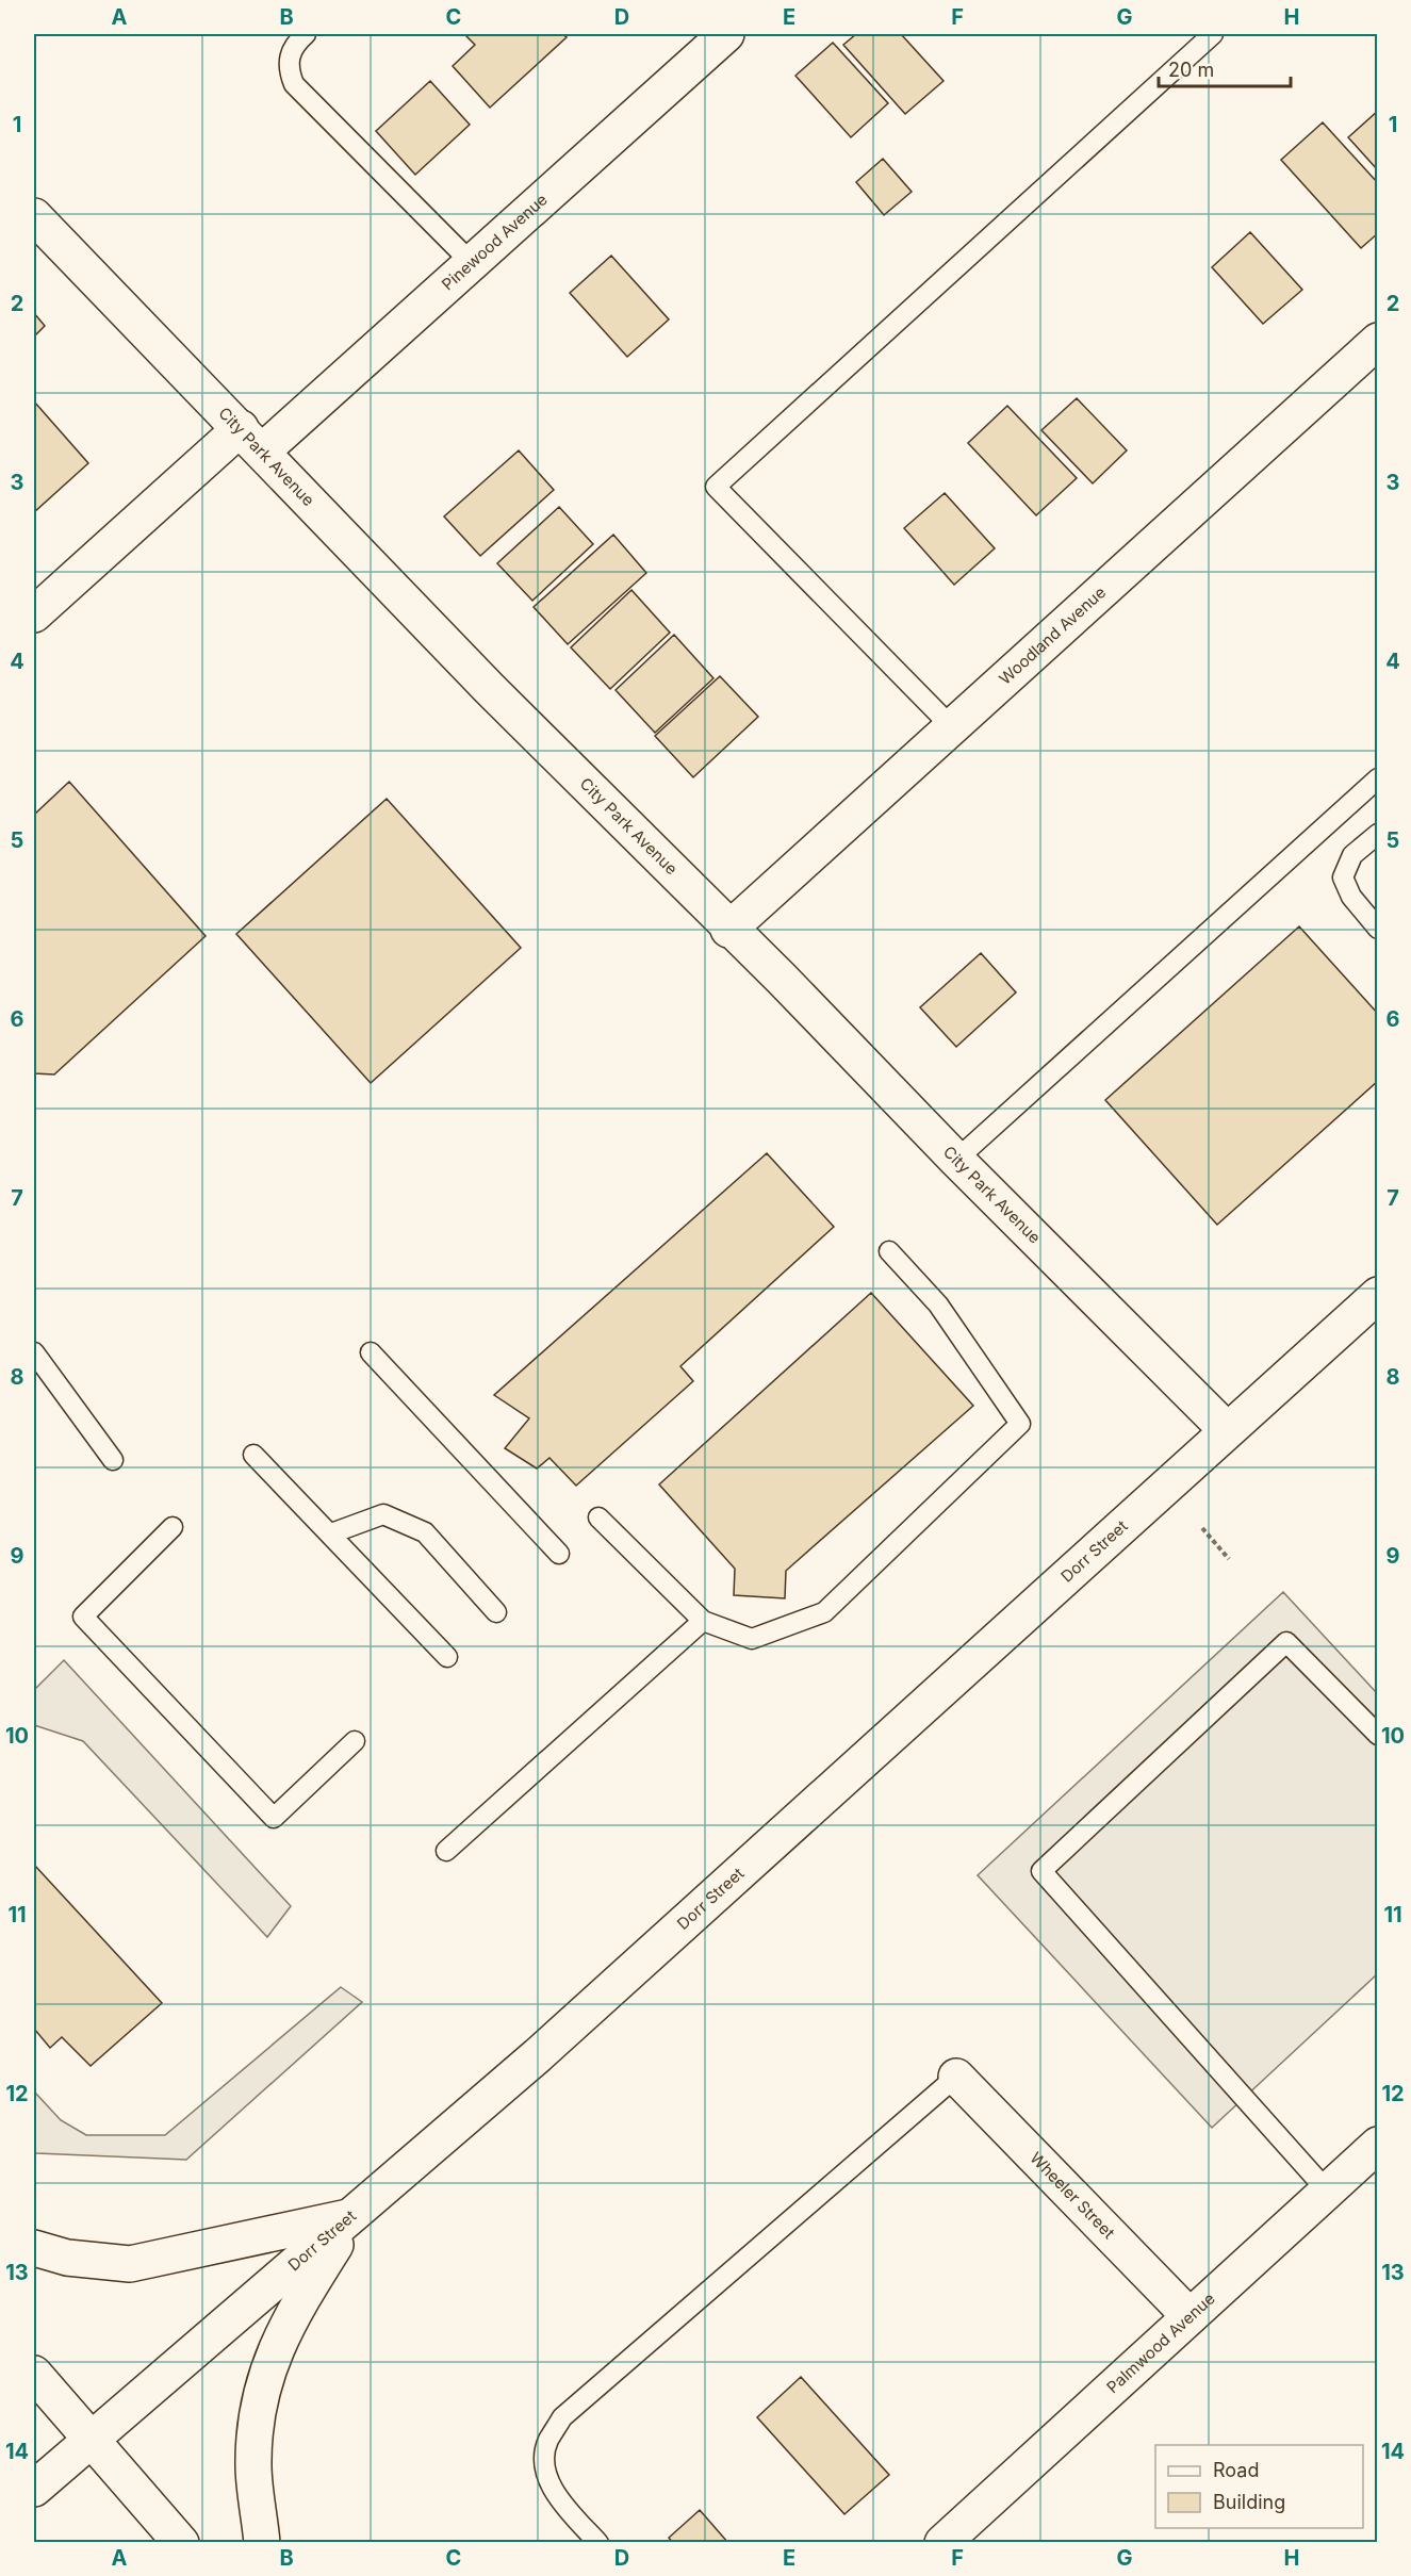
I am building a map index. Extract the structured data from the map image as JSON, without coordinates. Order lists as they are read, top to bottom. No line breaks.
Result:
{"streets":{"street":["Pinewood Avenue","City Park Avenue","Woodland Avenue","Dorr Street","Wheeler Street","Palmwood Avenue"]},"crossings":[["Pinewood Avenue","City Park Avenue"],["City Park Avenue","Woodland Avenue"],["City Park Avenue","Dorr Street"],["Wheeler Street","Palmwood Avenue"]],"legend":["Road","Building"],"scale_bar":"20 m","grid":{"columns":["A","B","C","D","E","F","G","H"],"rows":["1","2","3","4","5","6","7","8","9","10","11","12","13","14"]}}
